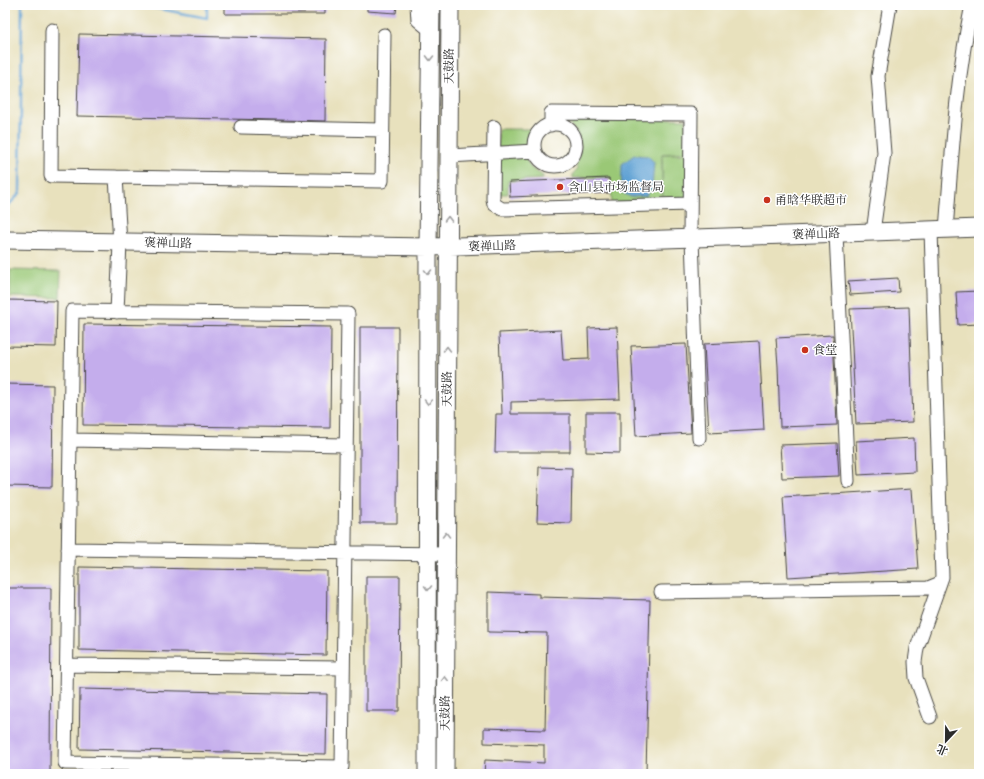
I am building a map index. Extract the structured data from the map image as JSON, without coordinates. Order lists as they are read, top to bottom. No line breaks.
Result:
{"streets":{"main road":["天鼓路","褒禅山路"]},"crossings":[["天鼓路","褒禅山路"]],"places":["含山县市场监督局","甬晗华联超市","食堂"],"north":"bottom"}
